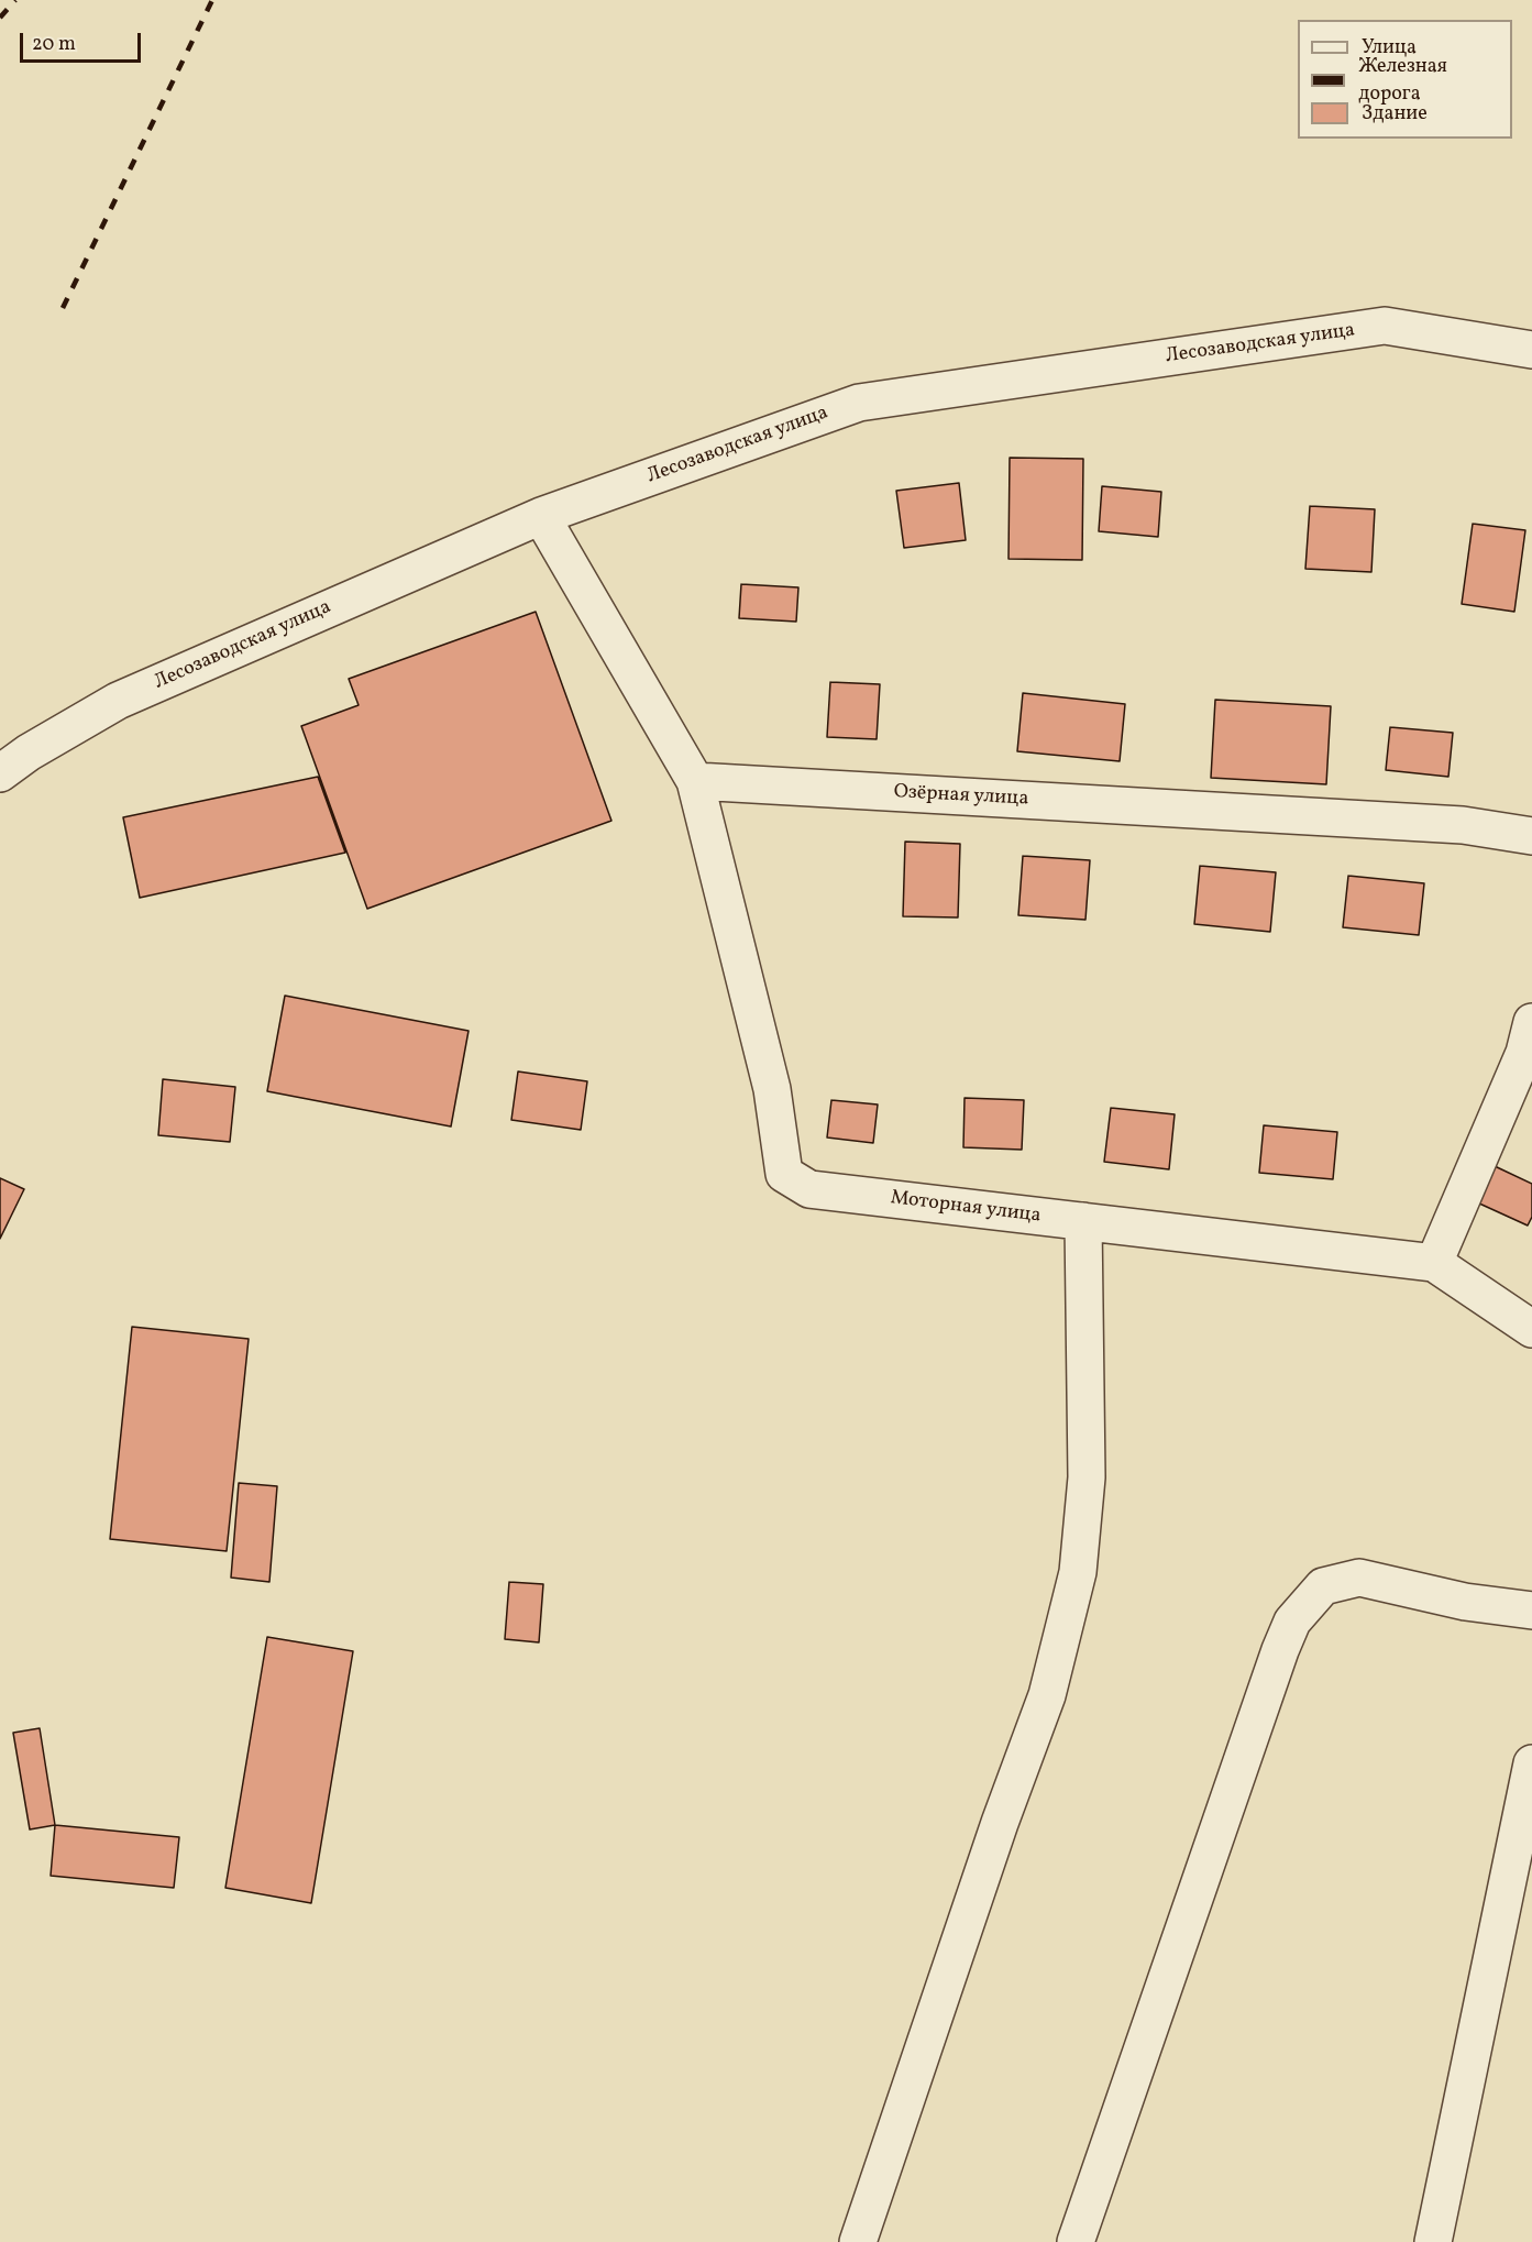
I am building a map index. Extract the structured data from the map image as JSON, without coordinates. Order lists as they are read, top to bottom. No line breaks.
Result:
{"streets":{"street":["Лесозаводская улица","Озёрная улица","Моторная улица"]},"crossings":[["Озёрная улица","Моторная улица"]],"legend":["Улица","Железная дорога","Здание"],"scale_bar":"20 m"}
